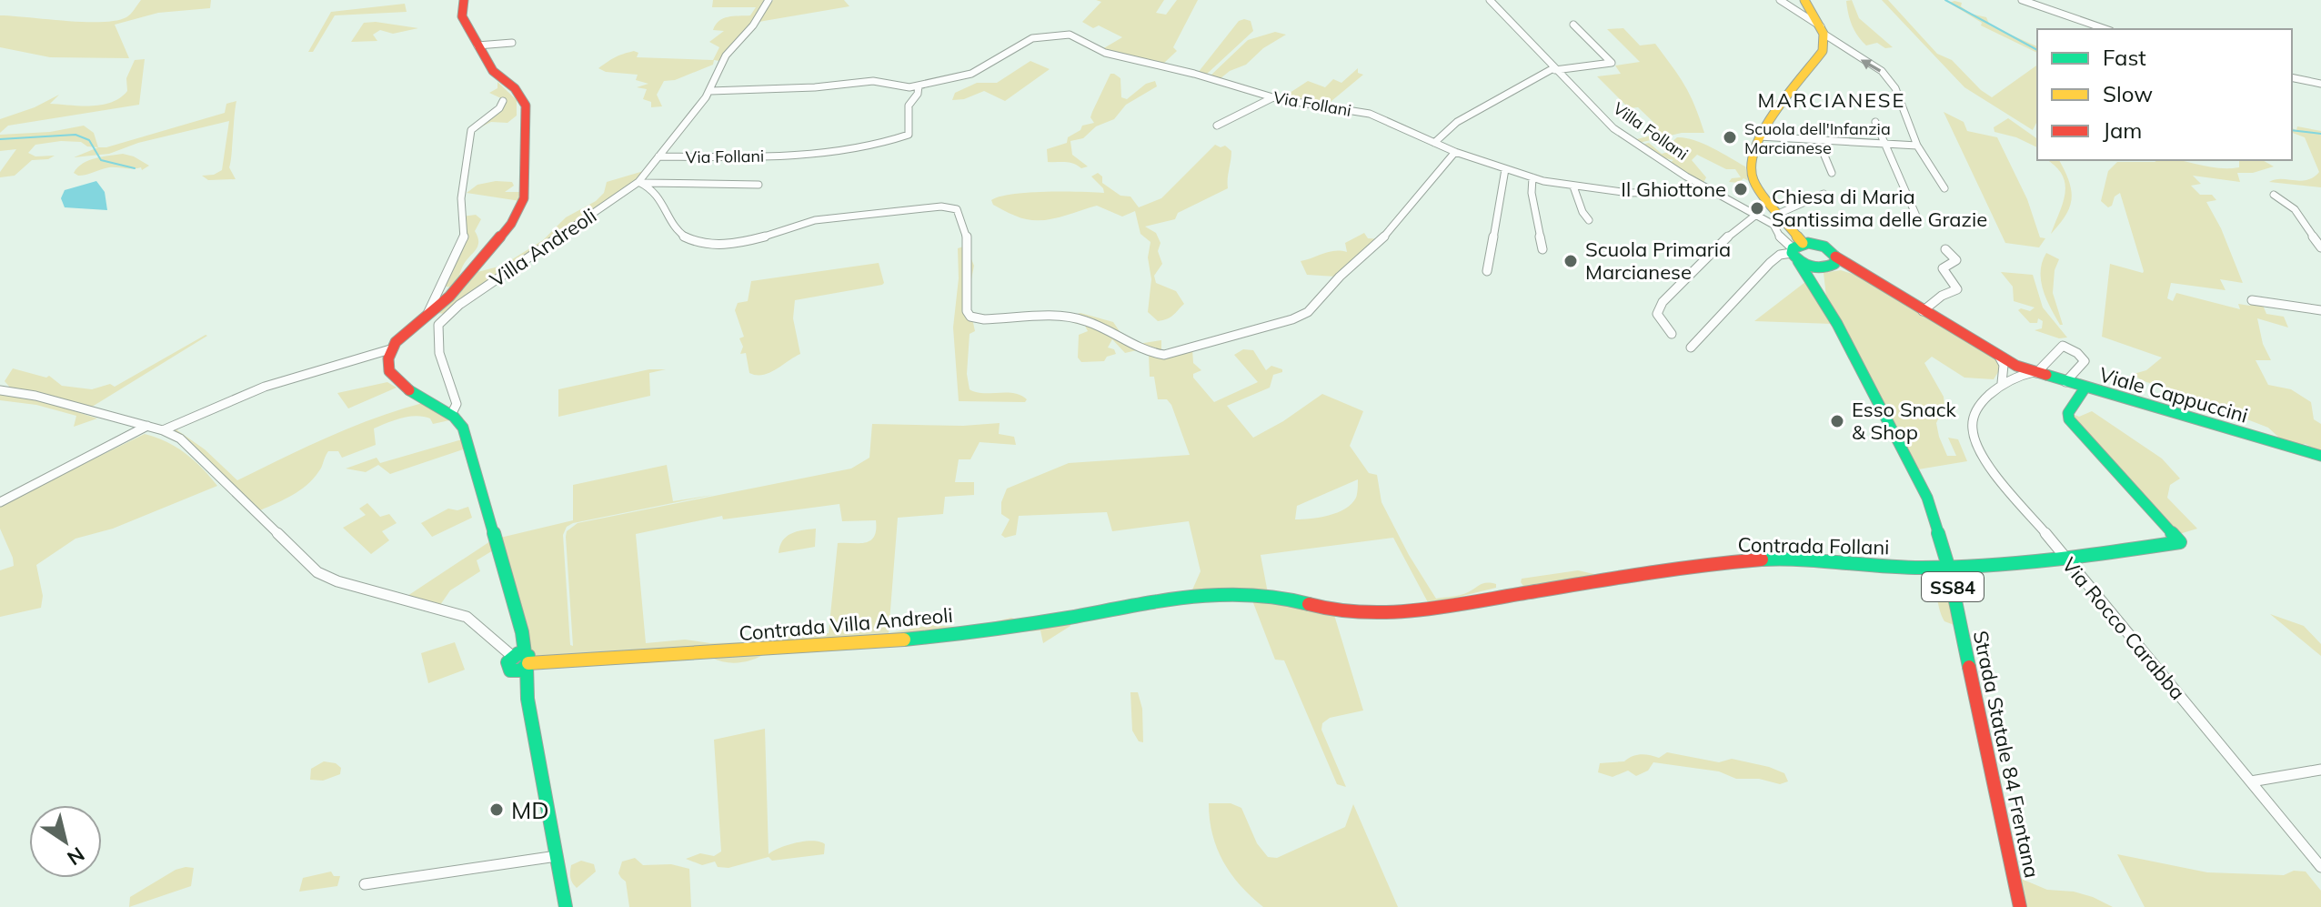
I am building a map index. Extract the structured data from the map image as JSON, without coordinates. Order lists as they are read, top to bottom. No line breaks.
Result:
{"streets":{"main road":["Viale Cappuccini","Contrada Follani","SS84","Contrada Villa Andreoli","Strada Statale 84 Frentana"],"street":["Via Follani","Villa Follani","Villa Andreoli","Via Rocco Carabba"]},"crossings":[["Via Follani","Villa Follani"],["Via Follani","Villa Andreoli"],["Villa Follani","Strada Statale 84 Frentana"],["Viale Cappuccini","Contrada Follani"],["Viale Cappuccini","Via Rocco Carabba"],["Contrada Follani","Contrada Villa Andreoli"],["Contrada Follani","Via Rocco Carabba"],["Contrada Follani","Strada Statale 84 Frentana"],["SS84","Strada Statale 84 Frentana"]],"districts":["MARCIANESE"],"places":["Scuola dell'Infanzia Marcianese","Il Ghiottone","Chiesa di Maria Santissima delle Grazie","Scuola Primaria Marcianese","Esso Snack & Shop","MD"],"legend":["Fast","Slow","Jam"],"north":"bottom right"}
